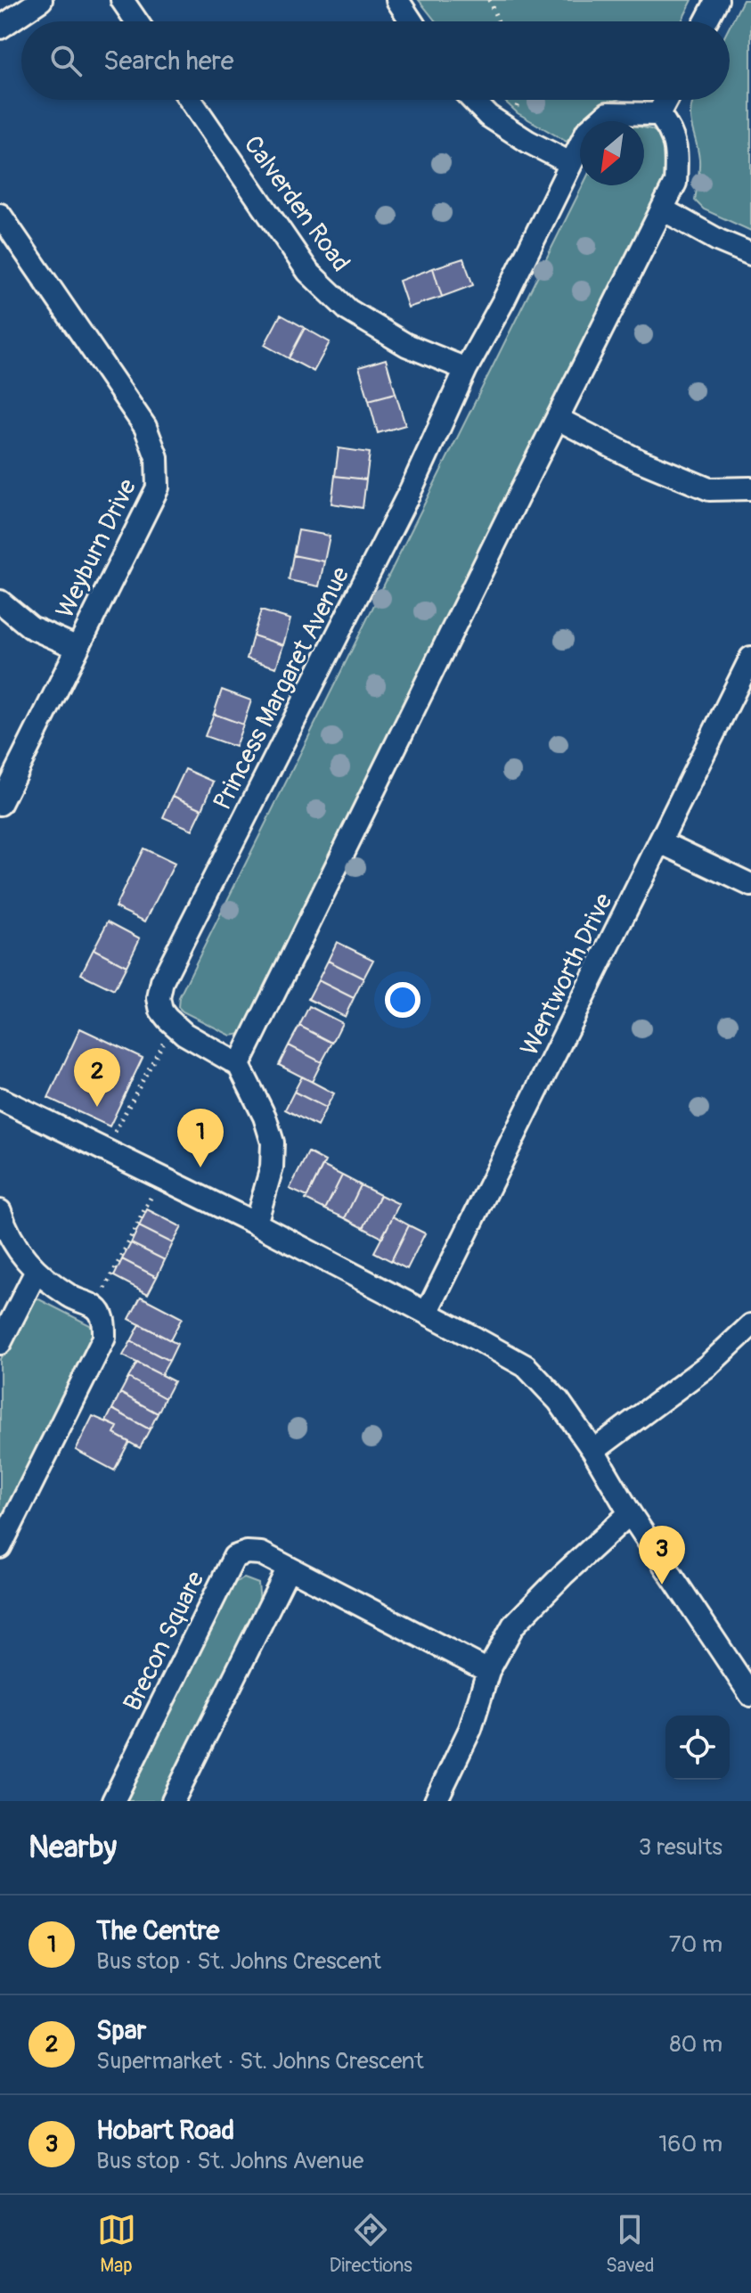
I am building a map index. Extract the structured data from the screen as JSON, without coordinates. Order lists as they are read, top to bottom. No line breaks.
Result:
{"streets":{"street":["Calverden Road","Weyburn Drive","Princess Margaret Avenue","Wentworth Drive","Brecon Square"]},"crossings":[["Calverden Road","Princess Margaret Avenue"]],"north":"bottom left","page":{"search":"Search here","pins":["2","1","3"],"heading":["Nearby","3 results"],"list":[{"mark":"1","name":"The Centre","note":"Bus stop · St. Johns Crescent","value":"70 m"},{"mark":"2","name":"Spar","note":"Supermarket · St. Johns Crescent","value":"80 m"},{"mark":"3","name":"Hobart Road","note":"Bus stop · St. Johns Avenue","value":"160 m"}],"nav":["Map","Directions","Saved"]}}
